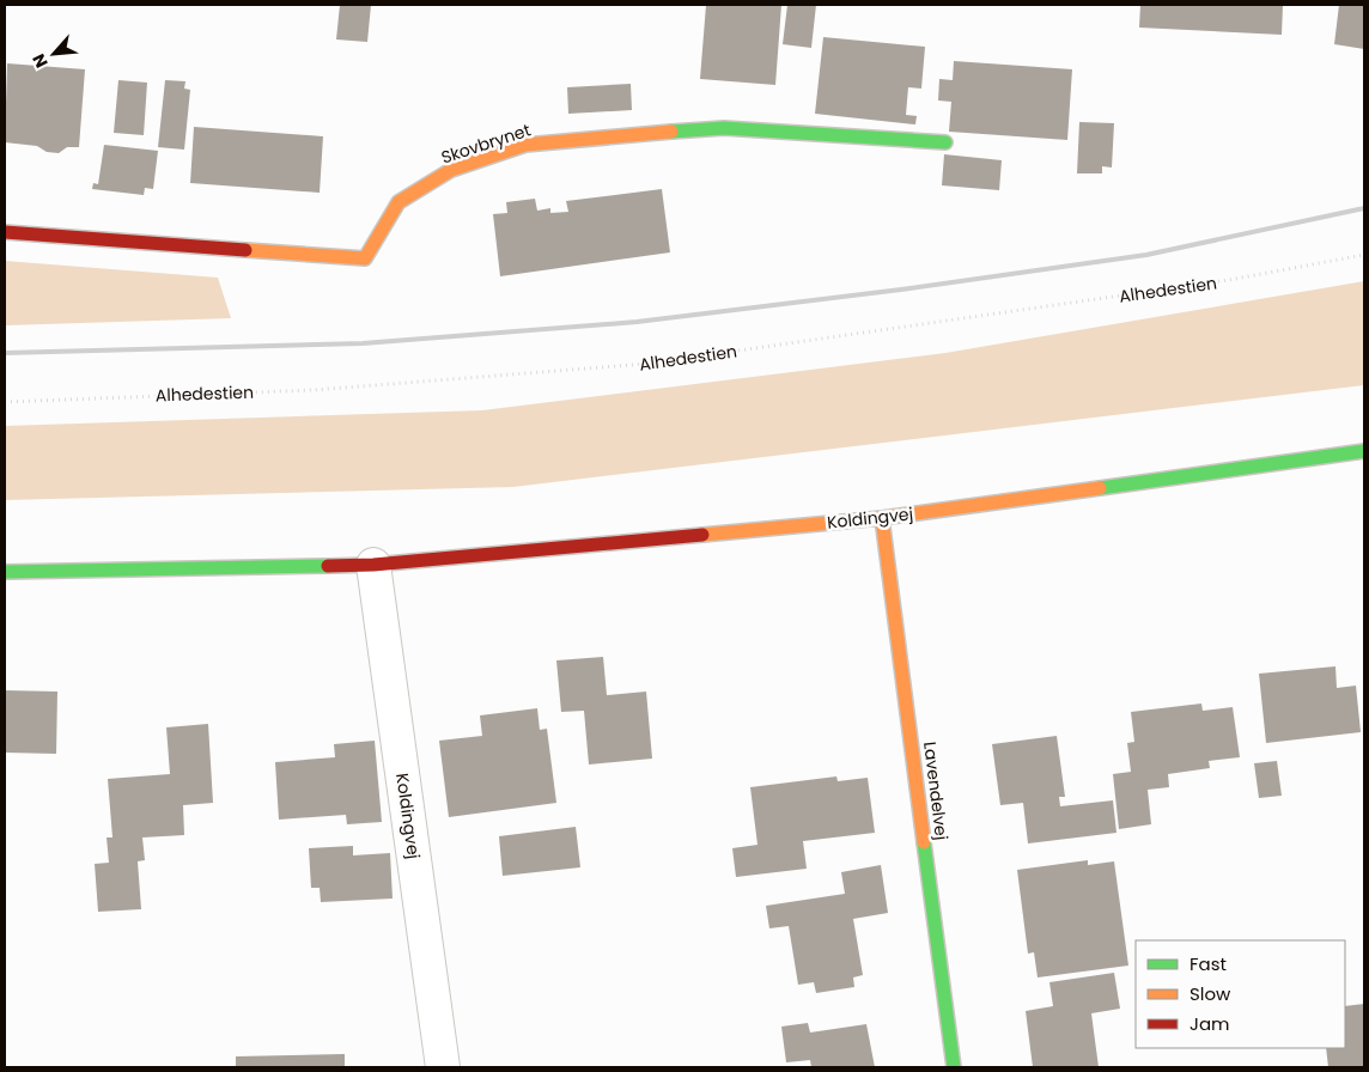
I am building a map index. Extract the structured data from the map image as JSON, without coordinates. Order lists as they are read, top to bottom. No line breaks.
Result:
{"streets":{"street":["Skovbrynet","Koldingvej","Lavendelvej"],"path":["Alhedestien"]},"crossings":[["Koldingvej","Lavendelvej"]],"legend":["Fast","Slow","Jam"],"north":"bottom left"}
